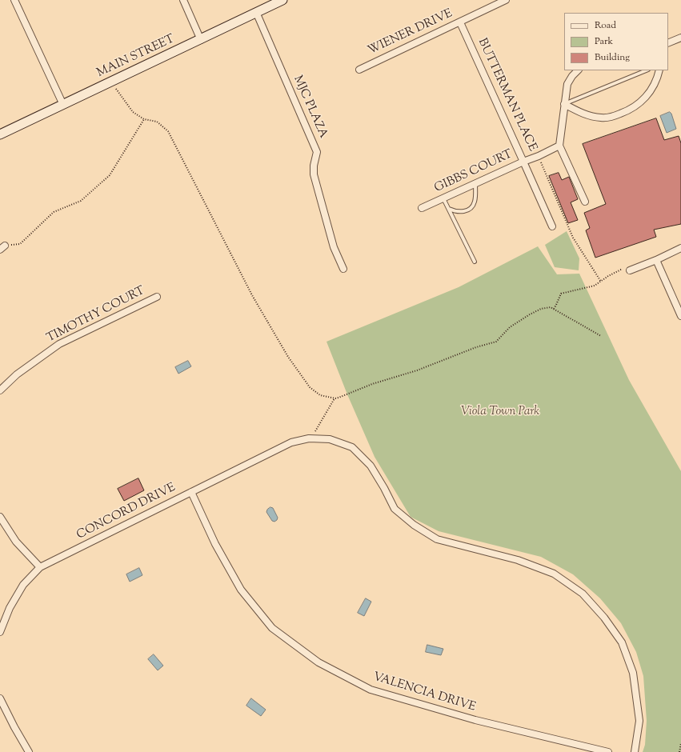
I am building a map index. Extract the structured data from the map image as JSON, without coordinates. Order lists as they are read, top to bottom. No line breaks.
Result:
{"streets":{"main road":["MAIN STREET"],"street":["WIENER DRIVE","BUTTERMAN PLACE","MJC PLAZA","GIBBS COURT","TIMOTHY COURT","CONCORD DRIVE","VALENCIA DRIVE"]},"crossings":[["WIENER DRIVE","BUTTERMAN PLACE"],["MAIN STREET","MJC PLAZA"],["BUTTERMAN PLACE","GIBBS COURT"],["CONCORD DRIVE","VALENCIA DRIVE"]],"parks":["Viola Town Park"],"legend":["Road","Park","Building"]}
